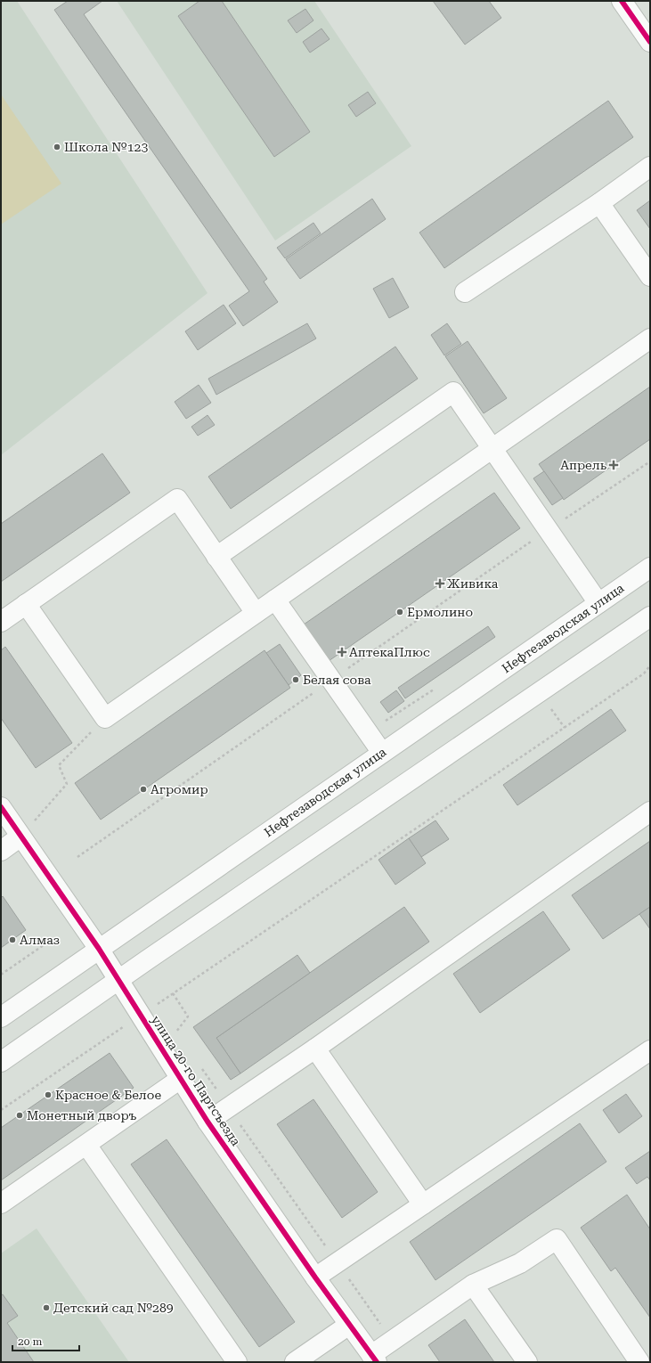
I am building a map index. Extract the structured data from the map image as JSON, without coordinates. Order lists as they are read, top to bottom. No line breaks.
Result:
{"streets":{"main road":["Нефтезаводская улица","улица 20-го Партсъезда"]},"crossings":[["Нефтезаводская улица","улица 20-го Партсъезда"]],"places":{"other":["Школа №123","Ермолино","Белая сова","Агромир","Алмаз","Красное & Белое","Монетный дворъ","Детский сад №289"],"health":["Апрель","Живика","АптекаПлюс"]},"scale_bar":"20 m"}
